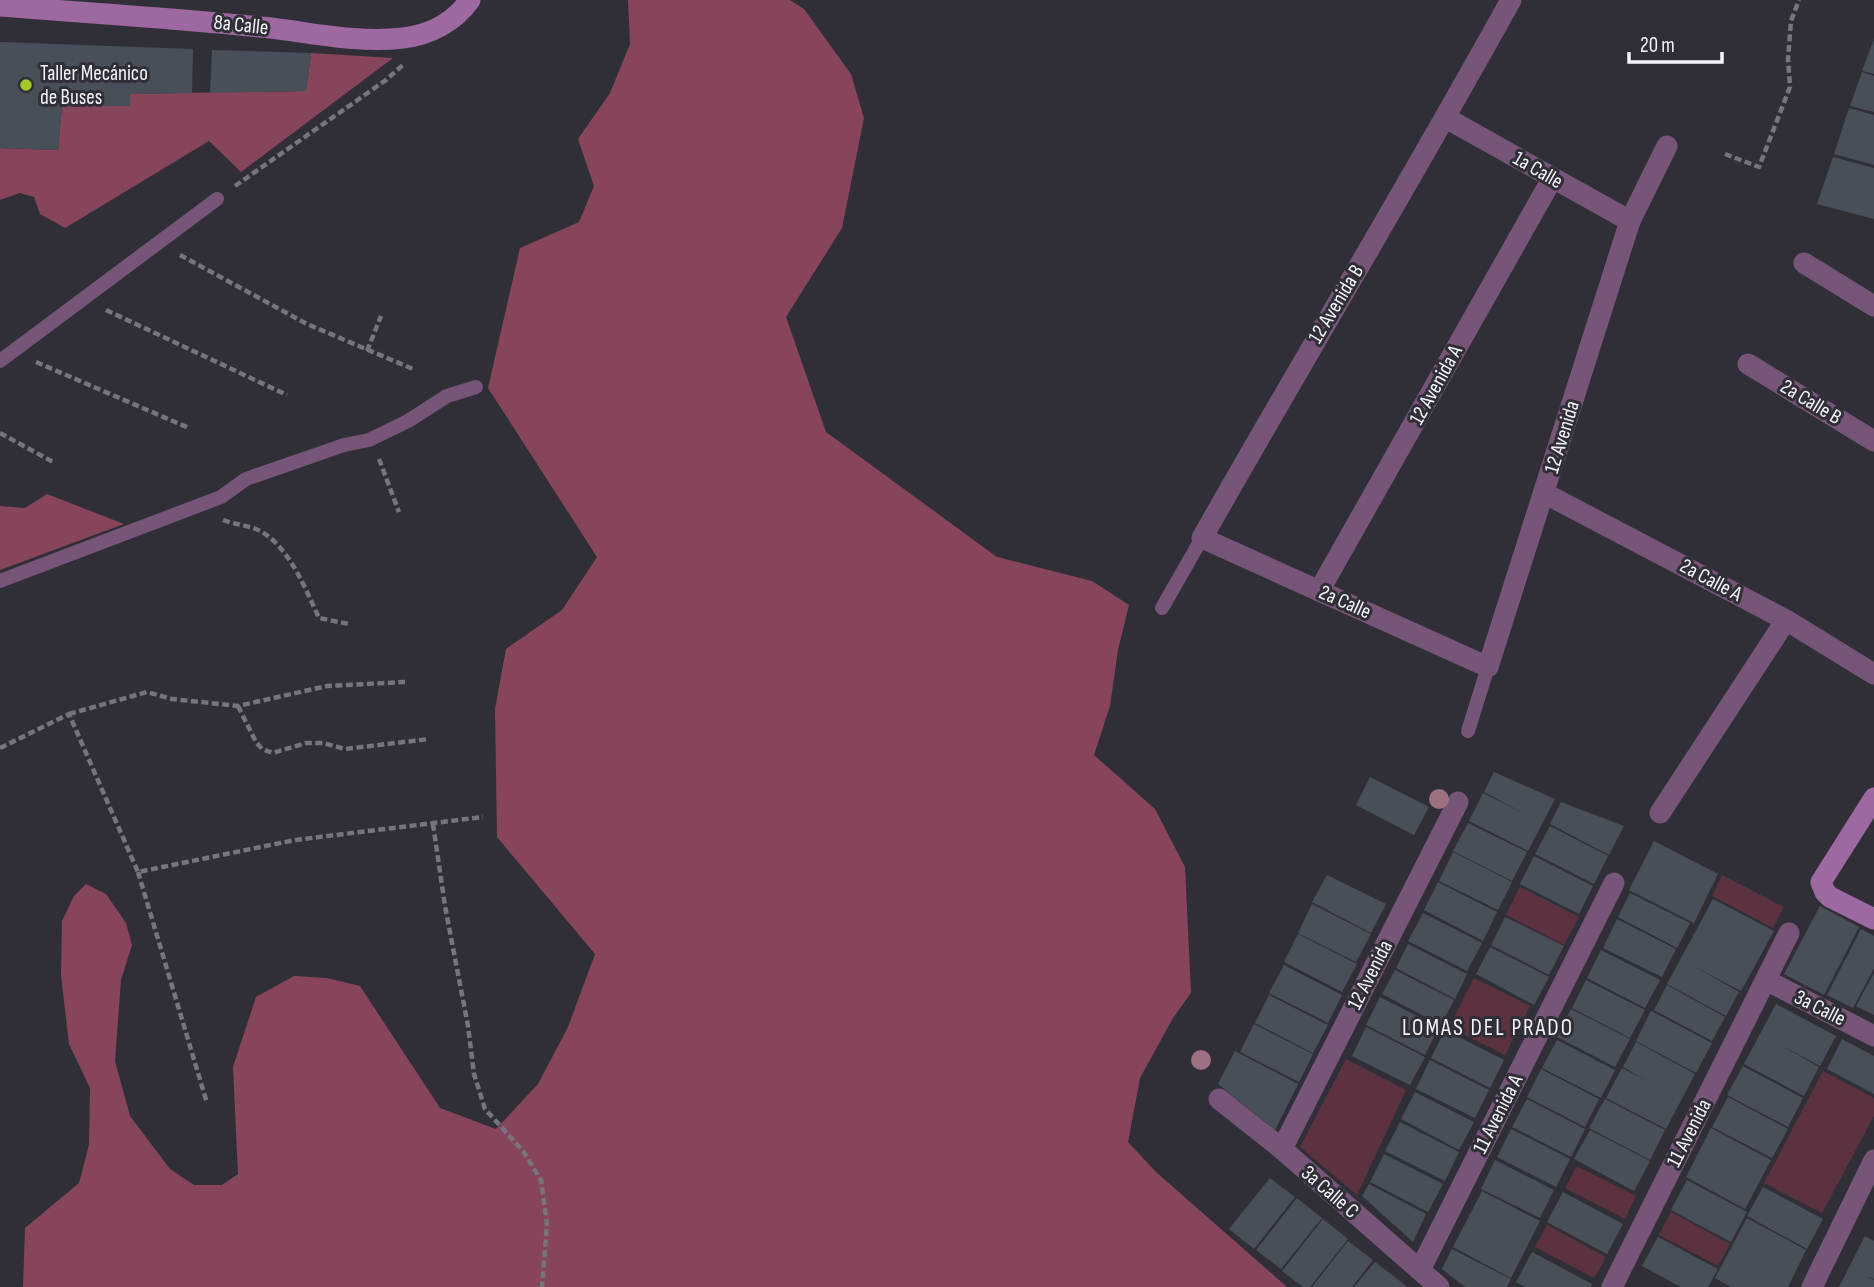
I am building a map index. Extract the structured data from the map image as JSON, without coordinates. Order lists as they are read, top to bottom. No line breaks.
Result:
{"streets":{"main road":["8a Calle"],"street":["1a Calle","12 Avenida B","12 Avenida A","2a Calle B","12 Avenida","2a Calle A","2a Calle","3a Calle","11 Avenida A","11 Avenida","3a Calle C"]},"crossings":[["1a Calle","12 Avenida B"],["1a Calle","12 Avenida A"],["1a Calle","12 Avenida"],["12 Avenida B","2a Calle"],["12 Avenida A","2a Calle"],["12 Avenida","2a Calle A"],["12 Avenida","2a Calle"],["12 Avenida","3a Calle C"],["3a Calle","11 Avenida"],["11 Avenida A","3a Calle C"]],"districts":["LOMAS DEL PRADO"],"places":["Taller Mecánico de Buses"],"scale_bar":"20 m"}
